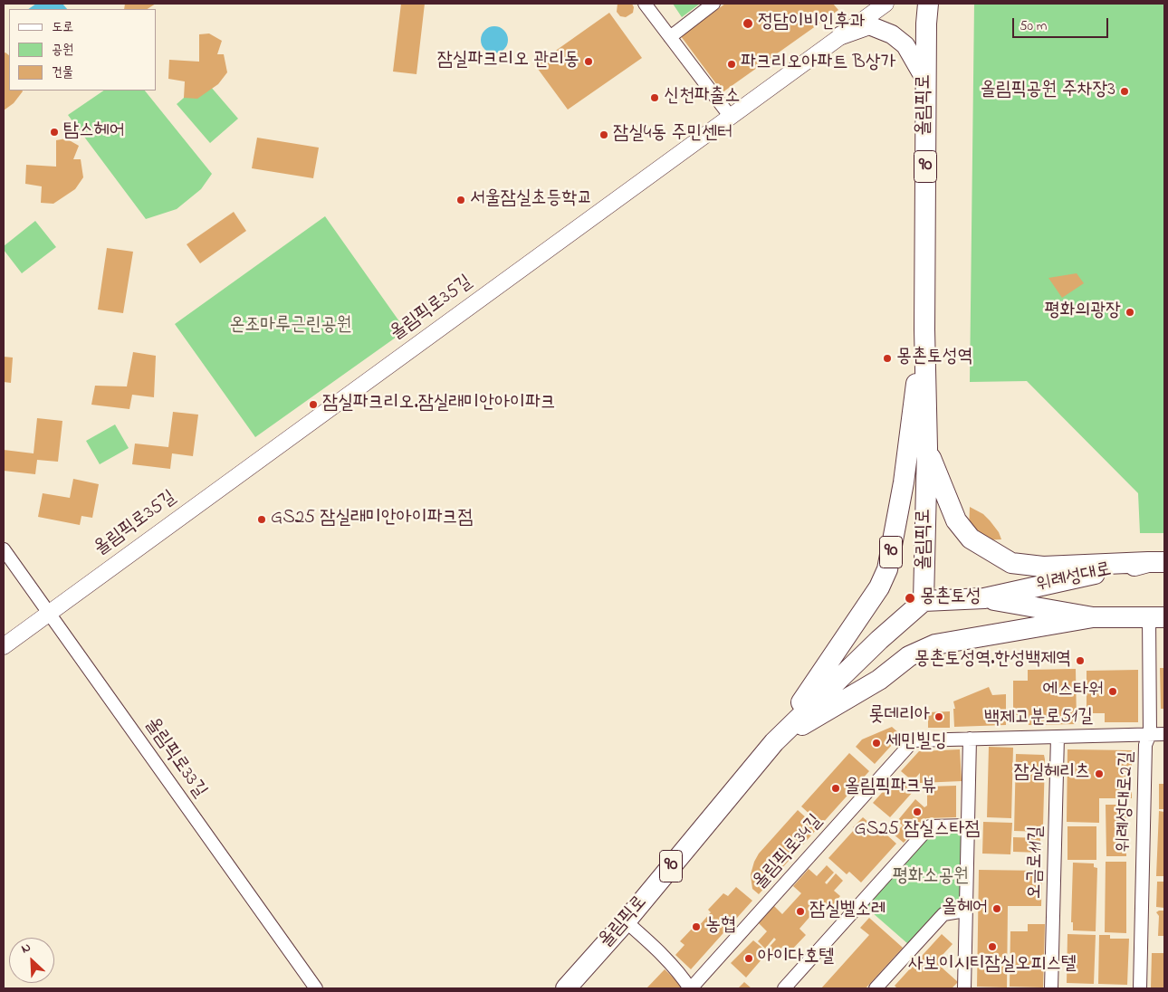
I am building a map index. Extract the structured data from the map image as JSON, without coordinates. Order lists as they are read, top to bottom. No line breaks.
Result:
{"streets":{"main road":["올림픽로","90","위례성대로"],"street":["올림픽로35길","백제고분로51길","올림픽로33길","위례성대로2길","올림픽로34길","오금로11길"]},"crossings":[["올림픽로","90"],["올림픽로","위례성대로"],["올림픽로","올림픽로34길"],["올림픽로35길","올림픽로33길"],["위례성대로","위례성대로2길"],["백제고분로51길","위례성대로2길"],["백제고분로51길","올림픽로34길"],["백제고분로51길","오금로11길"]],"parks":["온조마루근린공원","평화소공원"],"places":["정담이비인후과","잠실파크리오 관리동","파크리오아파트 B상가","올림픽공원 주차장3","신천파출소","탐스헤어","잠실4동 주민센터","서울잠실초등학교","평화의광장","몽촌토성역","잠실파크리오.잠실래미안아이파크","GS25 잠실래미안아이파크점","몽촌토성","몽촌토성역.한성백제역","에스타워","롯데리아","세민빌딩","잠실헤리츠","올림픽파크뷰","GS25 잠실스타점","올헤어","잠실벨소레","농협","사보이시티잠실오피스텔","아이다호텔"],"legend":["도로","공원","건물"],"scale_bar":"50 m","north":"top left"}
